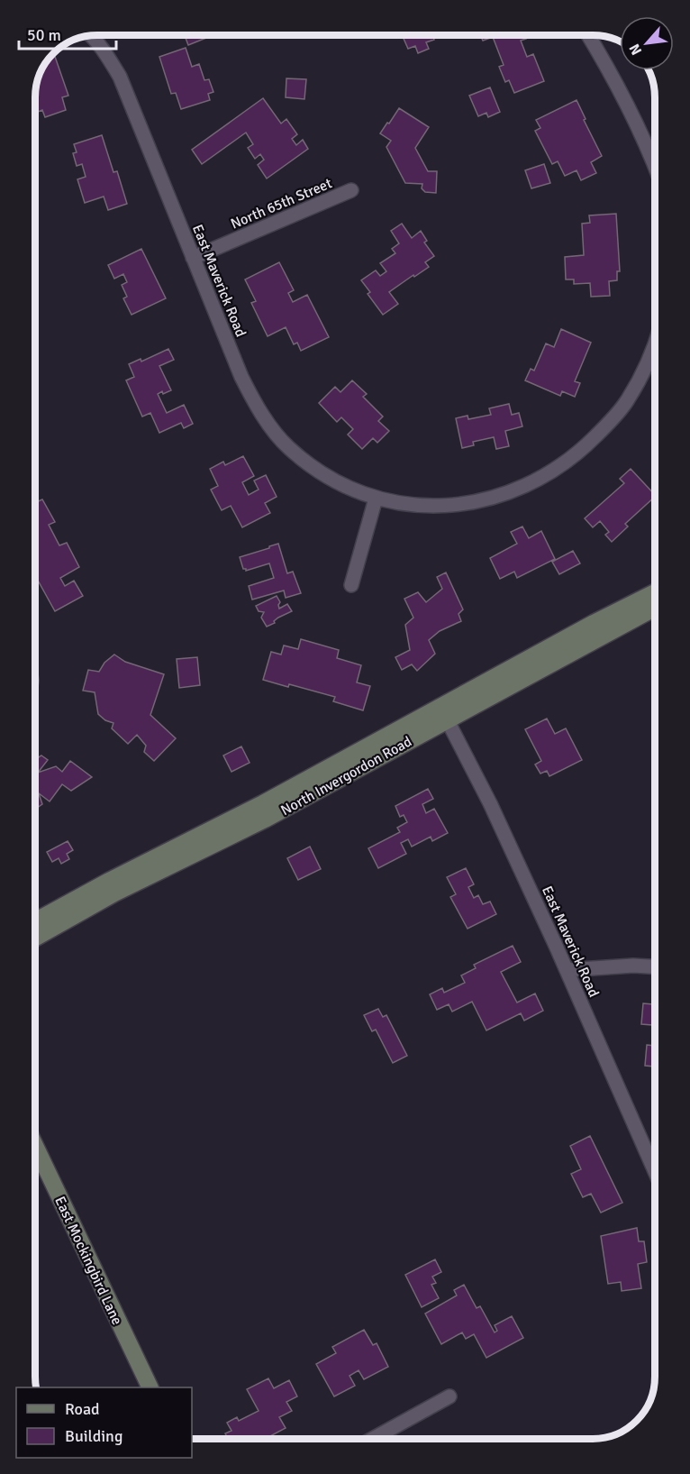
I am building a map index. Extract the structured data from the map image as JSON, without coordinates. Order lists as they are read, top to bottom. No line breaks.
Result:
{"streets":{"street":["North 65th Street","East Maverick Road","North Invergordon Road","East Mockingbird Lane"]},"crossings":[["North 65th Street","East Maverick Road"],["East Maverick Road","North Invergordon Road"]],"legend":["Road","Building"],"scale_bar":"50 m","north":"bottom left"}
